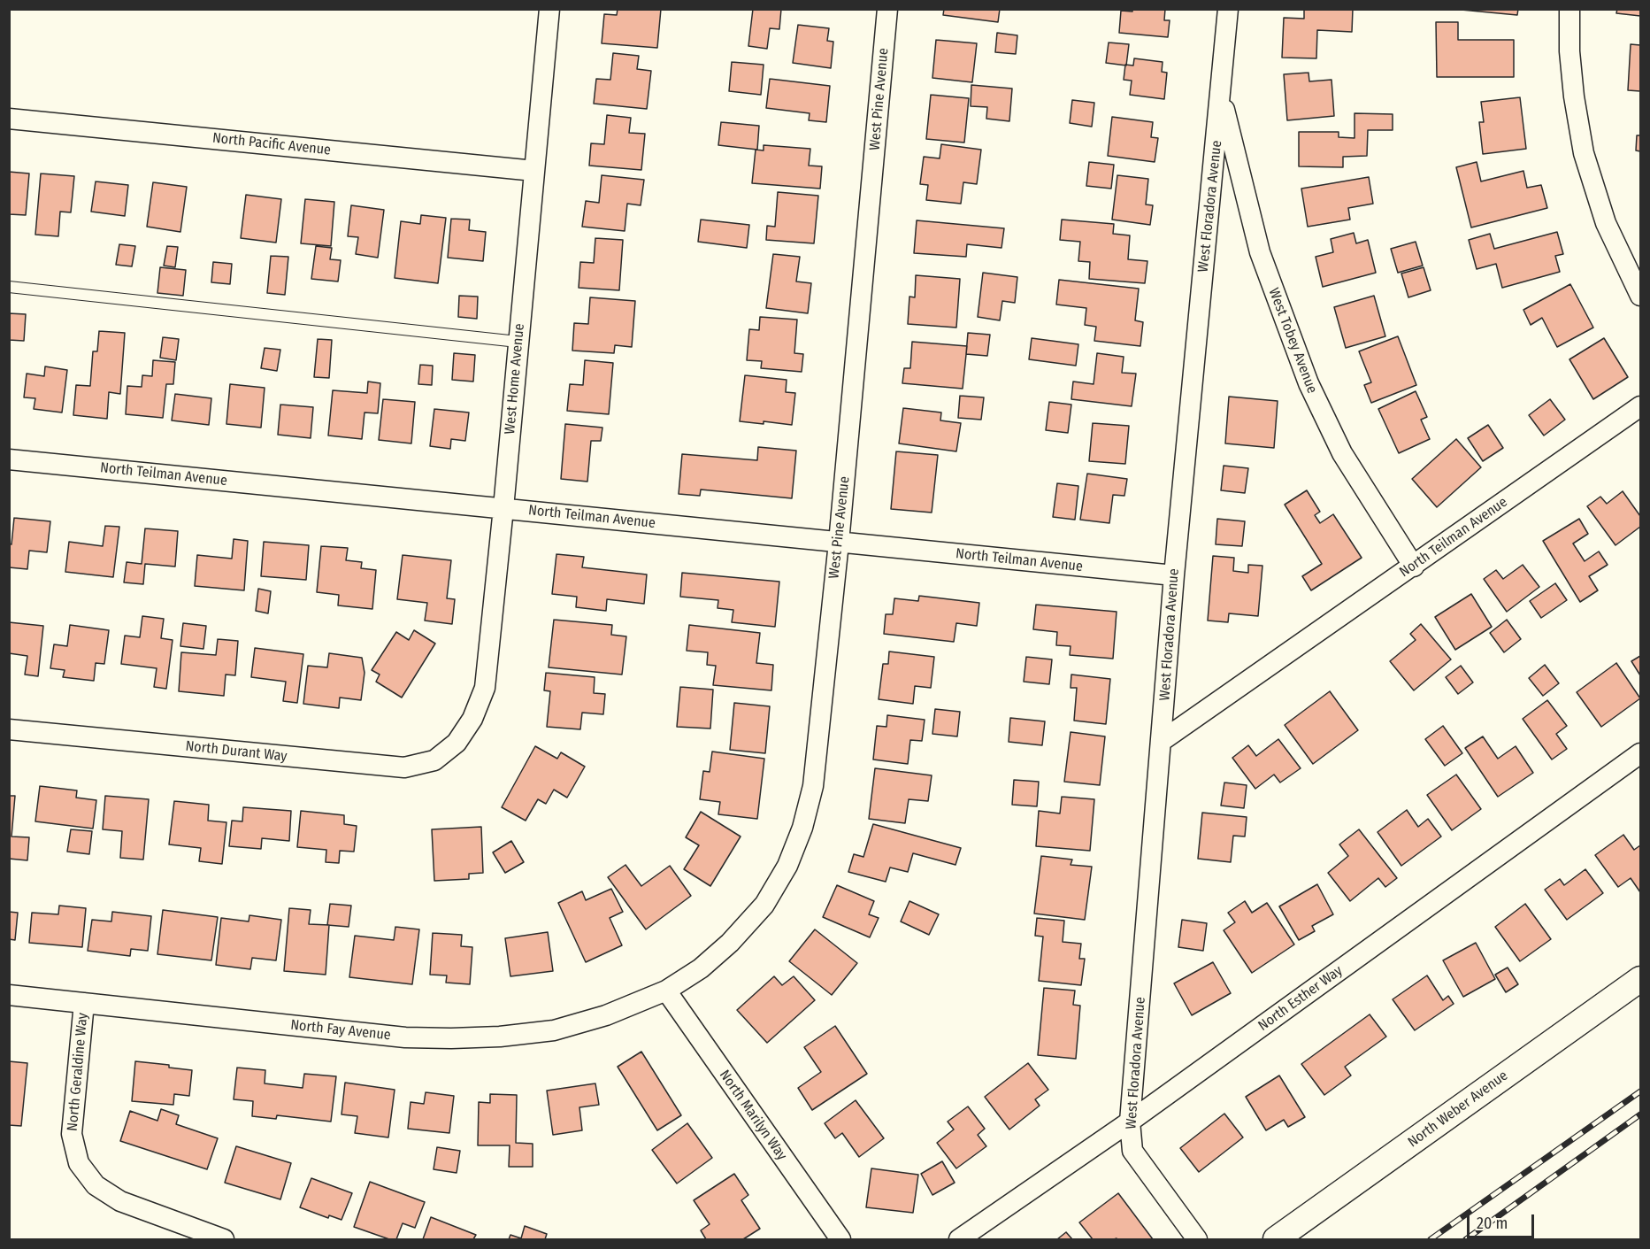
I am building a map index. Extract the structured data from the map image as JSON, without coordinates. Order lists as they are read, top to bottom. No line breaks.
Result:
{"streets":{"street":["West Pine Avenue","North Pacific Avenue","West Floradora Avenue","West Tobey Avenue","West Home Avenue","North Teilman Avenue","North Durant Way","North Esther Way","North Fay Avenue","North Geraldine Way","North Weber Avenue","North Marilyn Way"]},"crossings":[["West Pine Avenue","North Teilman Avenue"],["West Pine Avenue","North Fay Avenue"],["West Pine Avenue","North Marilyn Way"],["North Pacific Avenue","West Home Avenue"],["West Floradora Avenue","West Tobey Avenue"],["West Floradora Avenue","North Teilman Avenue"],["West Floradora Avenue","North Esther Way"],["West Tobey Avenue","North Teilman Avenue"],["West Home Avenue","North Teilman Avenue"],["West Home Avenue","North Durant Way"],["North Fay Avenue","North Geraldine Way"],["North Fay Avenue","North Marilyn Way"]],"scale_bar":"20 m"}
